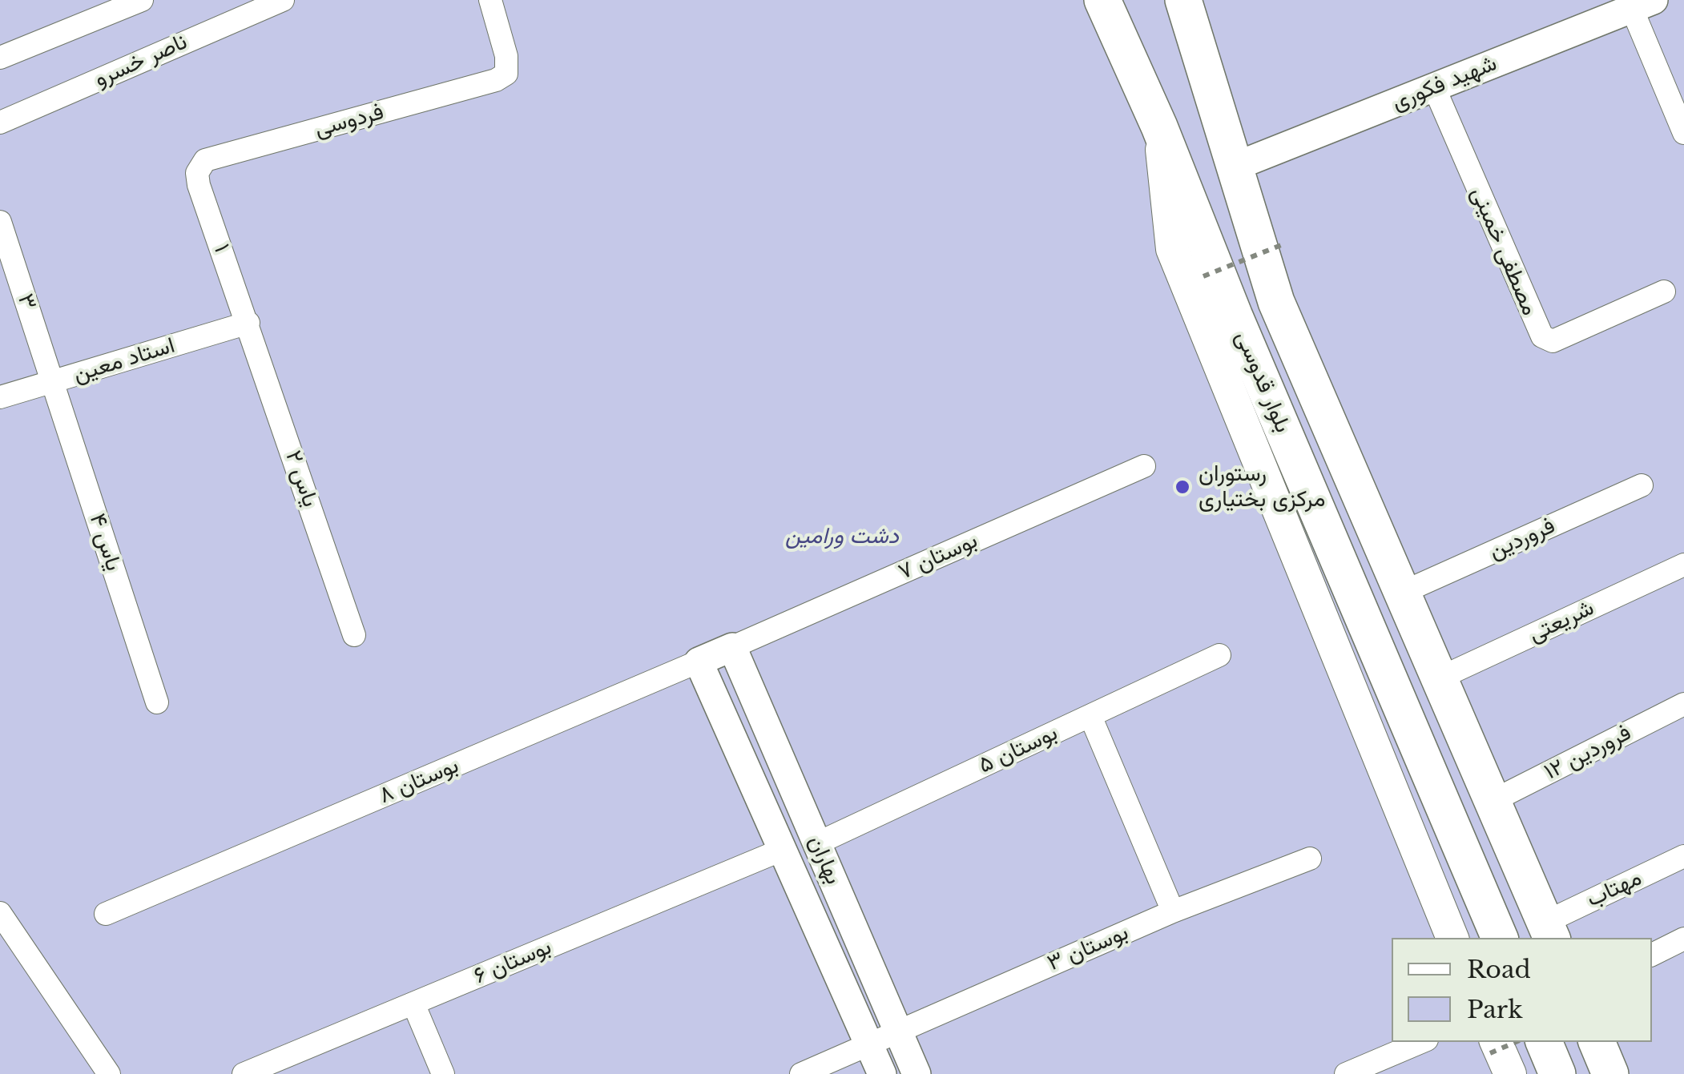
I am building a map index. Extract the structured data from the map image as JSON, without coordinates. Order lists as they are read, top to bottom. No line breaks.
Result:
{"streets":{"main road":["بلوار قدوسی"],"street":["ناصر خسرو","شهید فکوری","فردوسی","۱","مصطفی خمینی","۳","استاد معین","یاس ۲","فروردین","یاس ۴","بوستان ۷","شریعتی","بوستان ۵","۱۲ فروردین","بوستان ۸","بهاران","مهتاب","بوستان ۳","بوستان ۶"]},"crossings":[["شهید فکوری","مصطفی خمینی"],["شهید فکوری","بلوار قدوسی"],["فردوسی","۱"],["۱","استاد معین"],["۱","یاس ۲"],["۳","استاد معین"],["۳","یاس ۴"],["استاد معین","یاس ۲"],["استاد معین","یاس ۴"],["بلوار قدوسی","فروردین"],["بلوار قدوسی","شریعتی"],["بلوار قدوسی","۱۲ فروردین"],["بلوار قدوسی","مهتاب"],["بوستان ۷","بوستان ۸"],["بوستان ۷","بهاران"],["بوستان ۵","بهاران"],["بوستان ۸","بهاران"],["بهاران","بوستان ۳"],["بهاران","بوستان ۶"]],"parks":["دشت ورامین"],"places":["رستوران مرکزی بختیاری"],"legend":["Road","Park"]}
